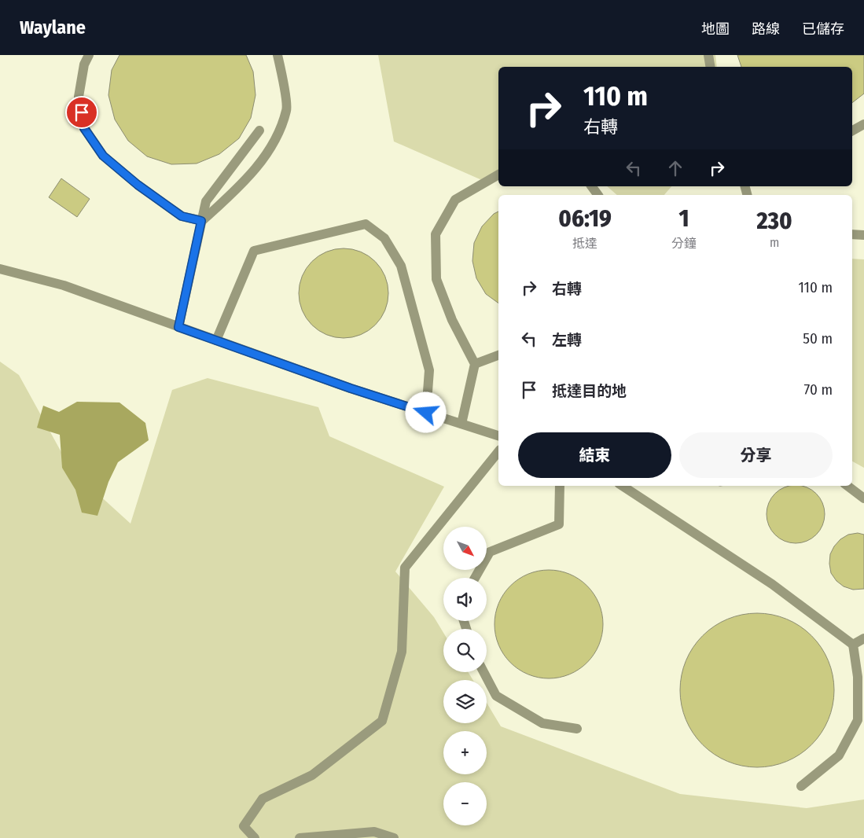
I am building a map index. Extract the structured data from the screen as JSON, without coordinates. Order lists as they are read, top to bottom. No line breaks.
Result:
{"north":"bottom right","page":{"header":"Waylane","nav":["地圖","路線","已儲存"],"turn":["110 m","右轉"],"eta":["06:19","抵達","1","分鐘","230","m"],"list":[{"name":"右轉","value":"110 m"},{"name":"左轉","value":"50 m"},{"name":"抵達目的地","value":"70 m"}],"buttons":["結束","分享"],"map_buttons":["+","−"]}}
